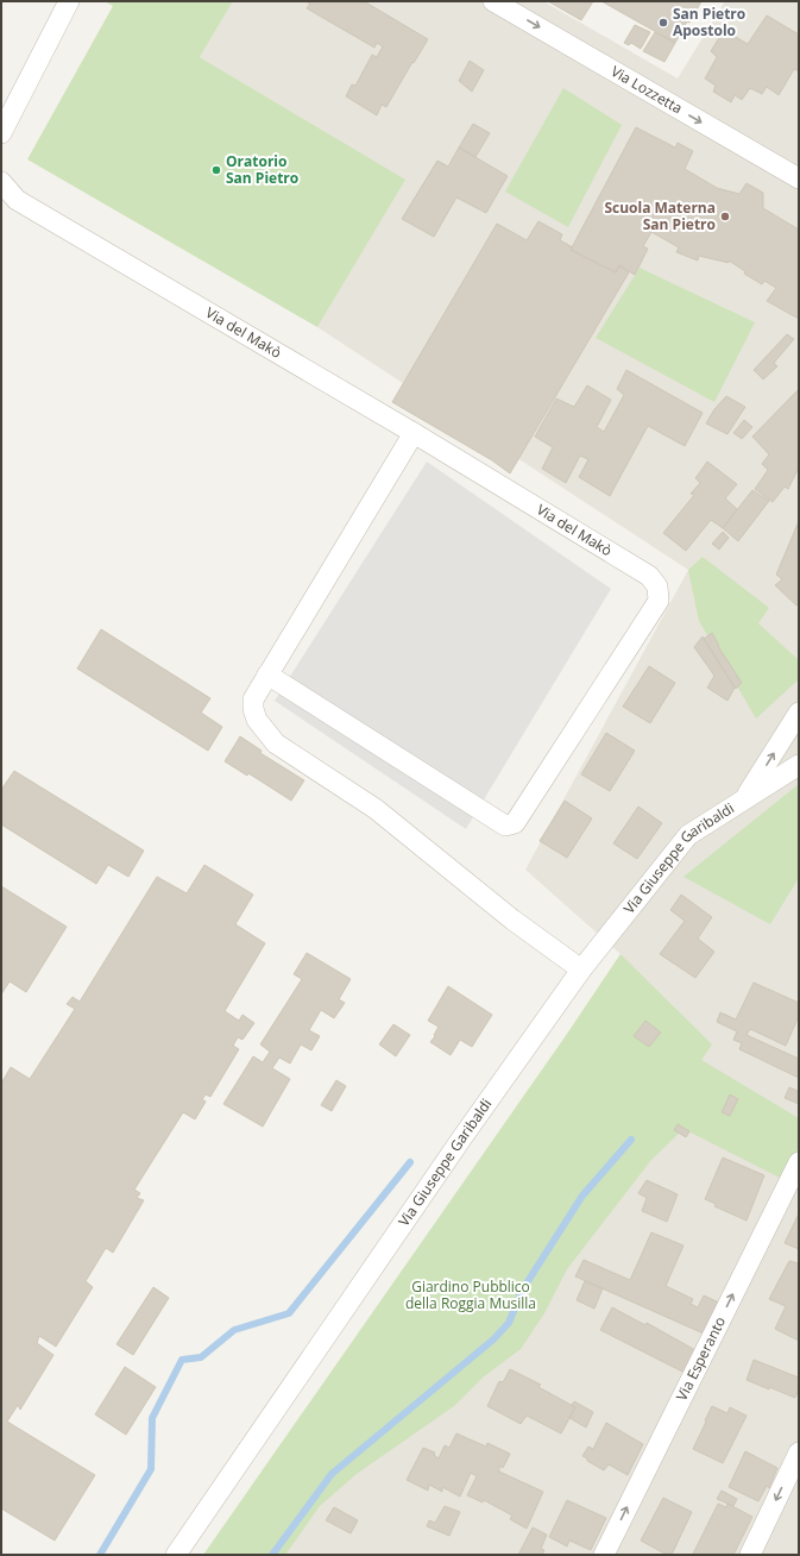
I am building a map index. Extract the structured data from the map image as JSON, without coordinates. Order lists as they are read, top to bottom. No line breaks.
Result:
{"streets":{"street":["Via Lozzetta","Via del Makò","Via Giuseppe Garibaldi","Via Esperanto"]},"one_way":["Via Lozzetta","Via Esperanto"],"parks":["Giardino Pubblico della Roggia Musilla"],"places":["San Pietro Apostolo","Oratorio San Pietro","Scuola Materna San Pietro"]}
